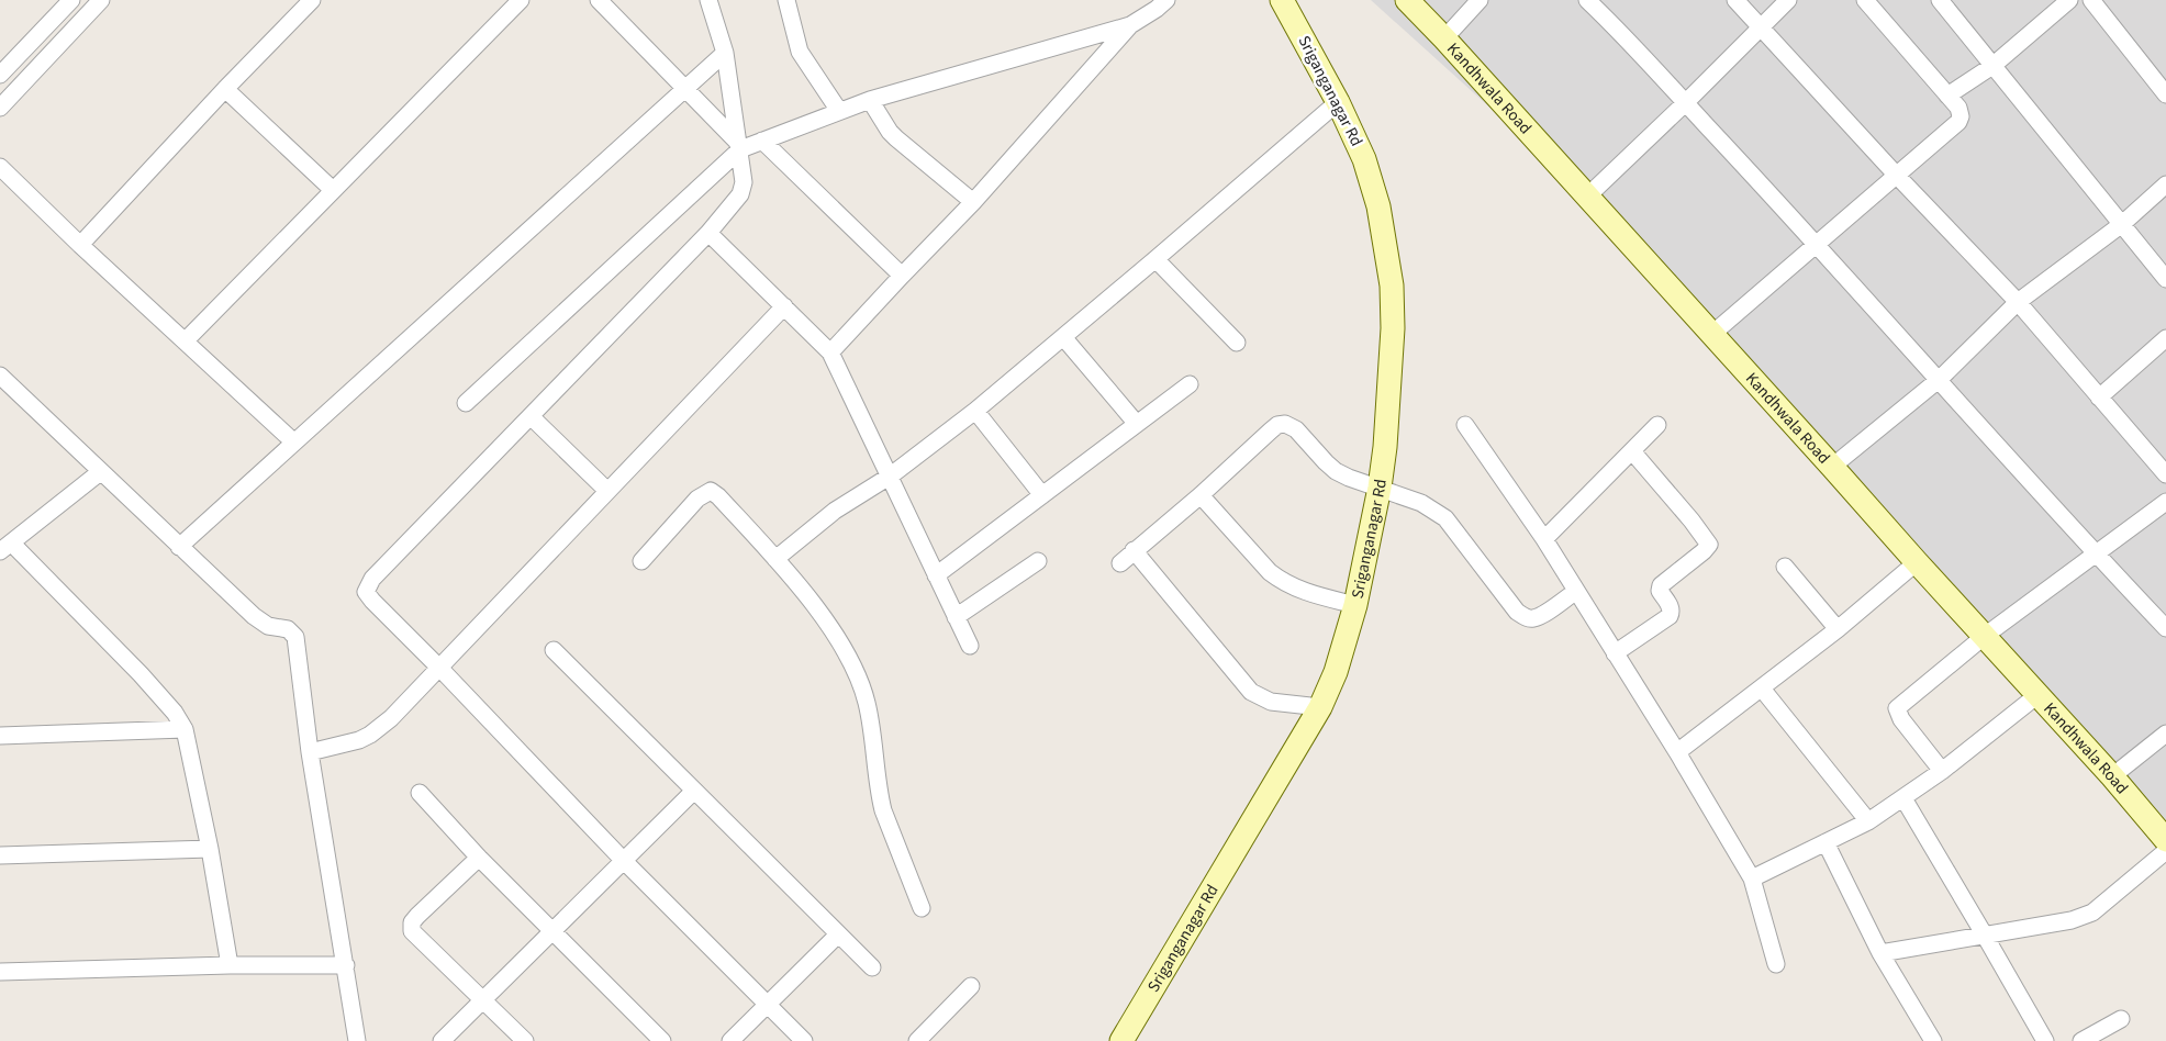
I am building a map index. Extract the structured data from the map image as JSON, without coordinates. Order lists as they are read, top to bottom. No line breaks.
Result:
{"streets":{"street":["Kandhwala Road","Sriganganagar Rd"]}}
